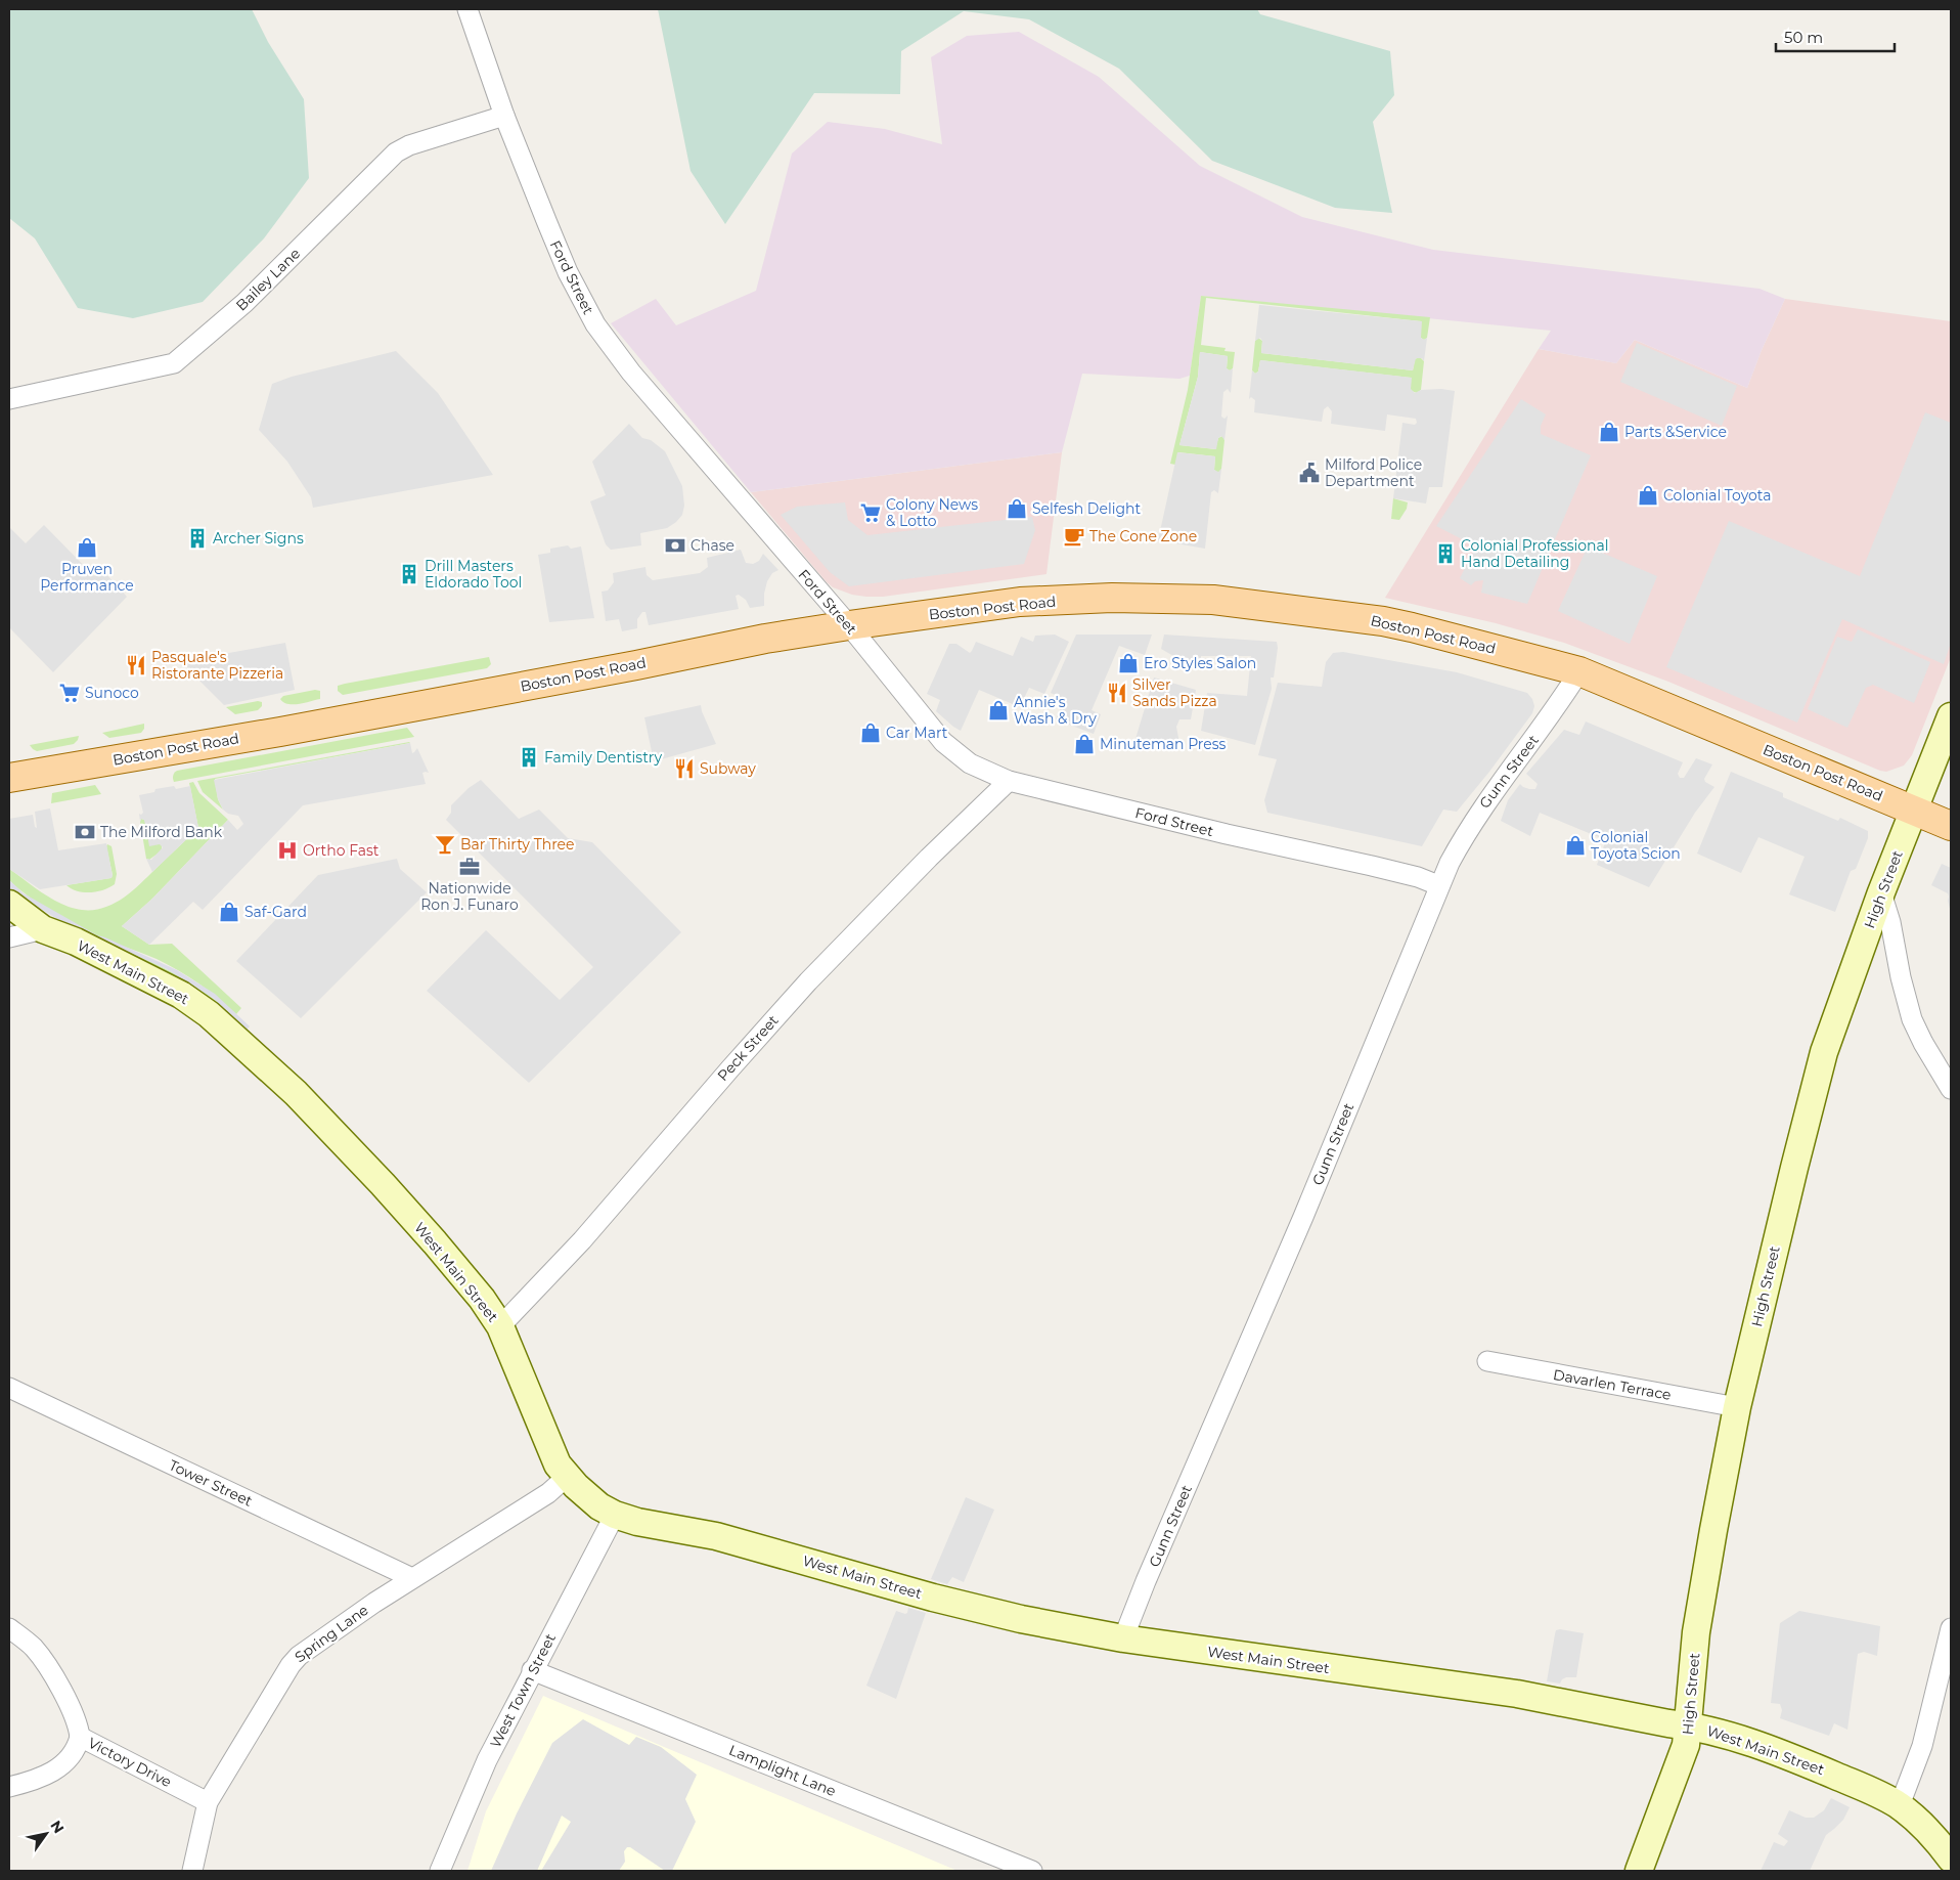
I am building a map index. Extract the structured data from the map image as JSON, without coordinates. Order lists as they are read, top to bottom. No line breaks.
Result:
{"streets":{"main road":["Boston Post Road","High Street","West Main Street"],"street":["Ford Street","Bailey Lane","Gunn Street","Peck Street","Davarlen Terrace","Tower Street","Spring Lane","West Town Street","Victory Drive","Lamplight Lane"]},"crossings":[["Ford Street","Bailey Lane"],["Ford Street","Boston Post Road"],["Ford Street","Gunn Street"],["Ford Street","Peck Street"],["Boston Post Road","Gunn Street"],["Boston Post Road","High Street"],["Gunn Street","West Main Street"],["High Street","West Main Street"],["High Street","Davarlen Terrace"],["West Main Street","Peck Street"],["West Main Street","Spring Lane"],["West Main Street","West Town Street"],["Tower Street","Spring Lane"],["Spring Lane","Victory Drive"],["West Town Street","Lamplight Lane"]],"places":{"shop":["Parts &Service","Colonial Toyota","Selfesh Delight","Pruven Performance","Ero Styles Salon","Annie's Wash & Dry","Car Mart","Minuteman Press","Colonial Toyota Scion","Saf-Gard"],"public building":["Milford Police Department"],"supermarket":["Colony News & Lotto","Sunoco"],"cafe":["The Cone Zone"],"building":["Archer Signs","Colonial Professional Hand Detailing","Drill Masters Eldorado Tool","Family Dentistry"],"bank":["Chase","The Milford Bank"],"restaurant":["Pasquale's Ristorante Pizzeria","Silver Sands Pizza","Subway"],"bar":["Bar Thirty Three"],"hospital":["Ortho Fast"],"office":["Nationwide Ron J. Funaro"]},"scale_bar":"50 m","north":"top right"}
